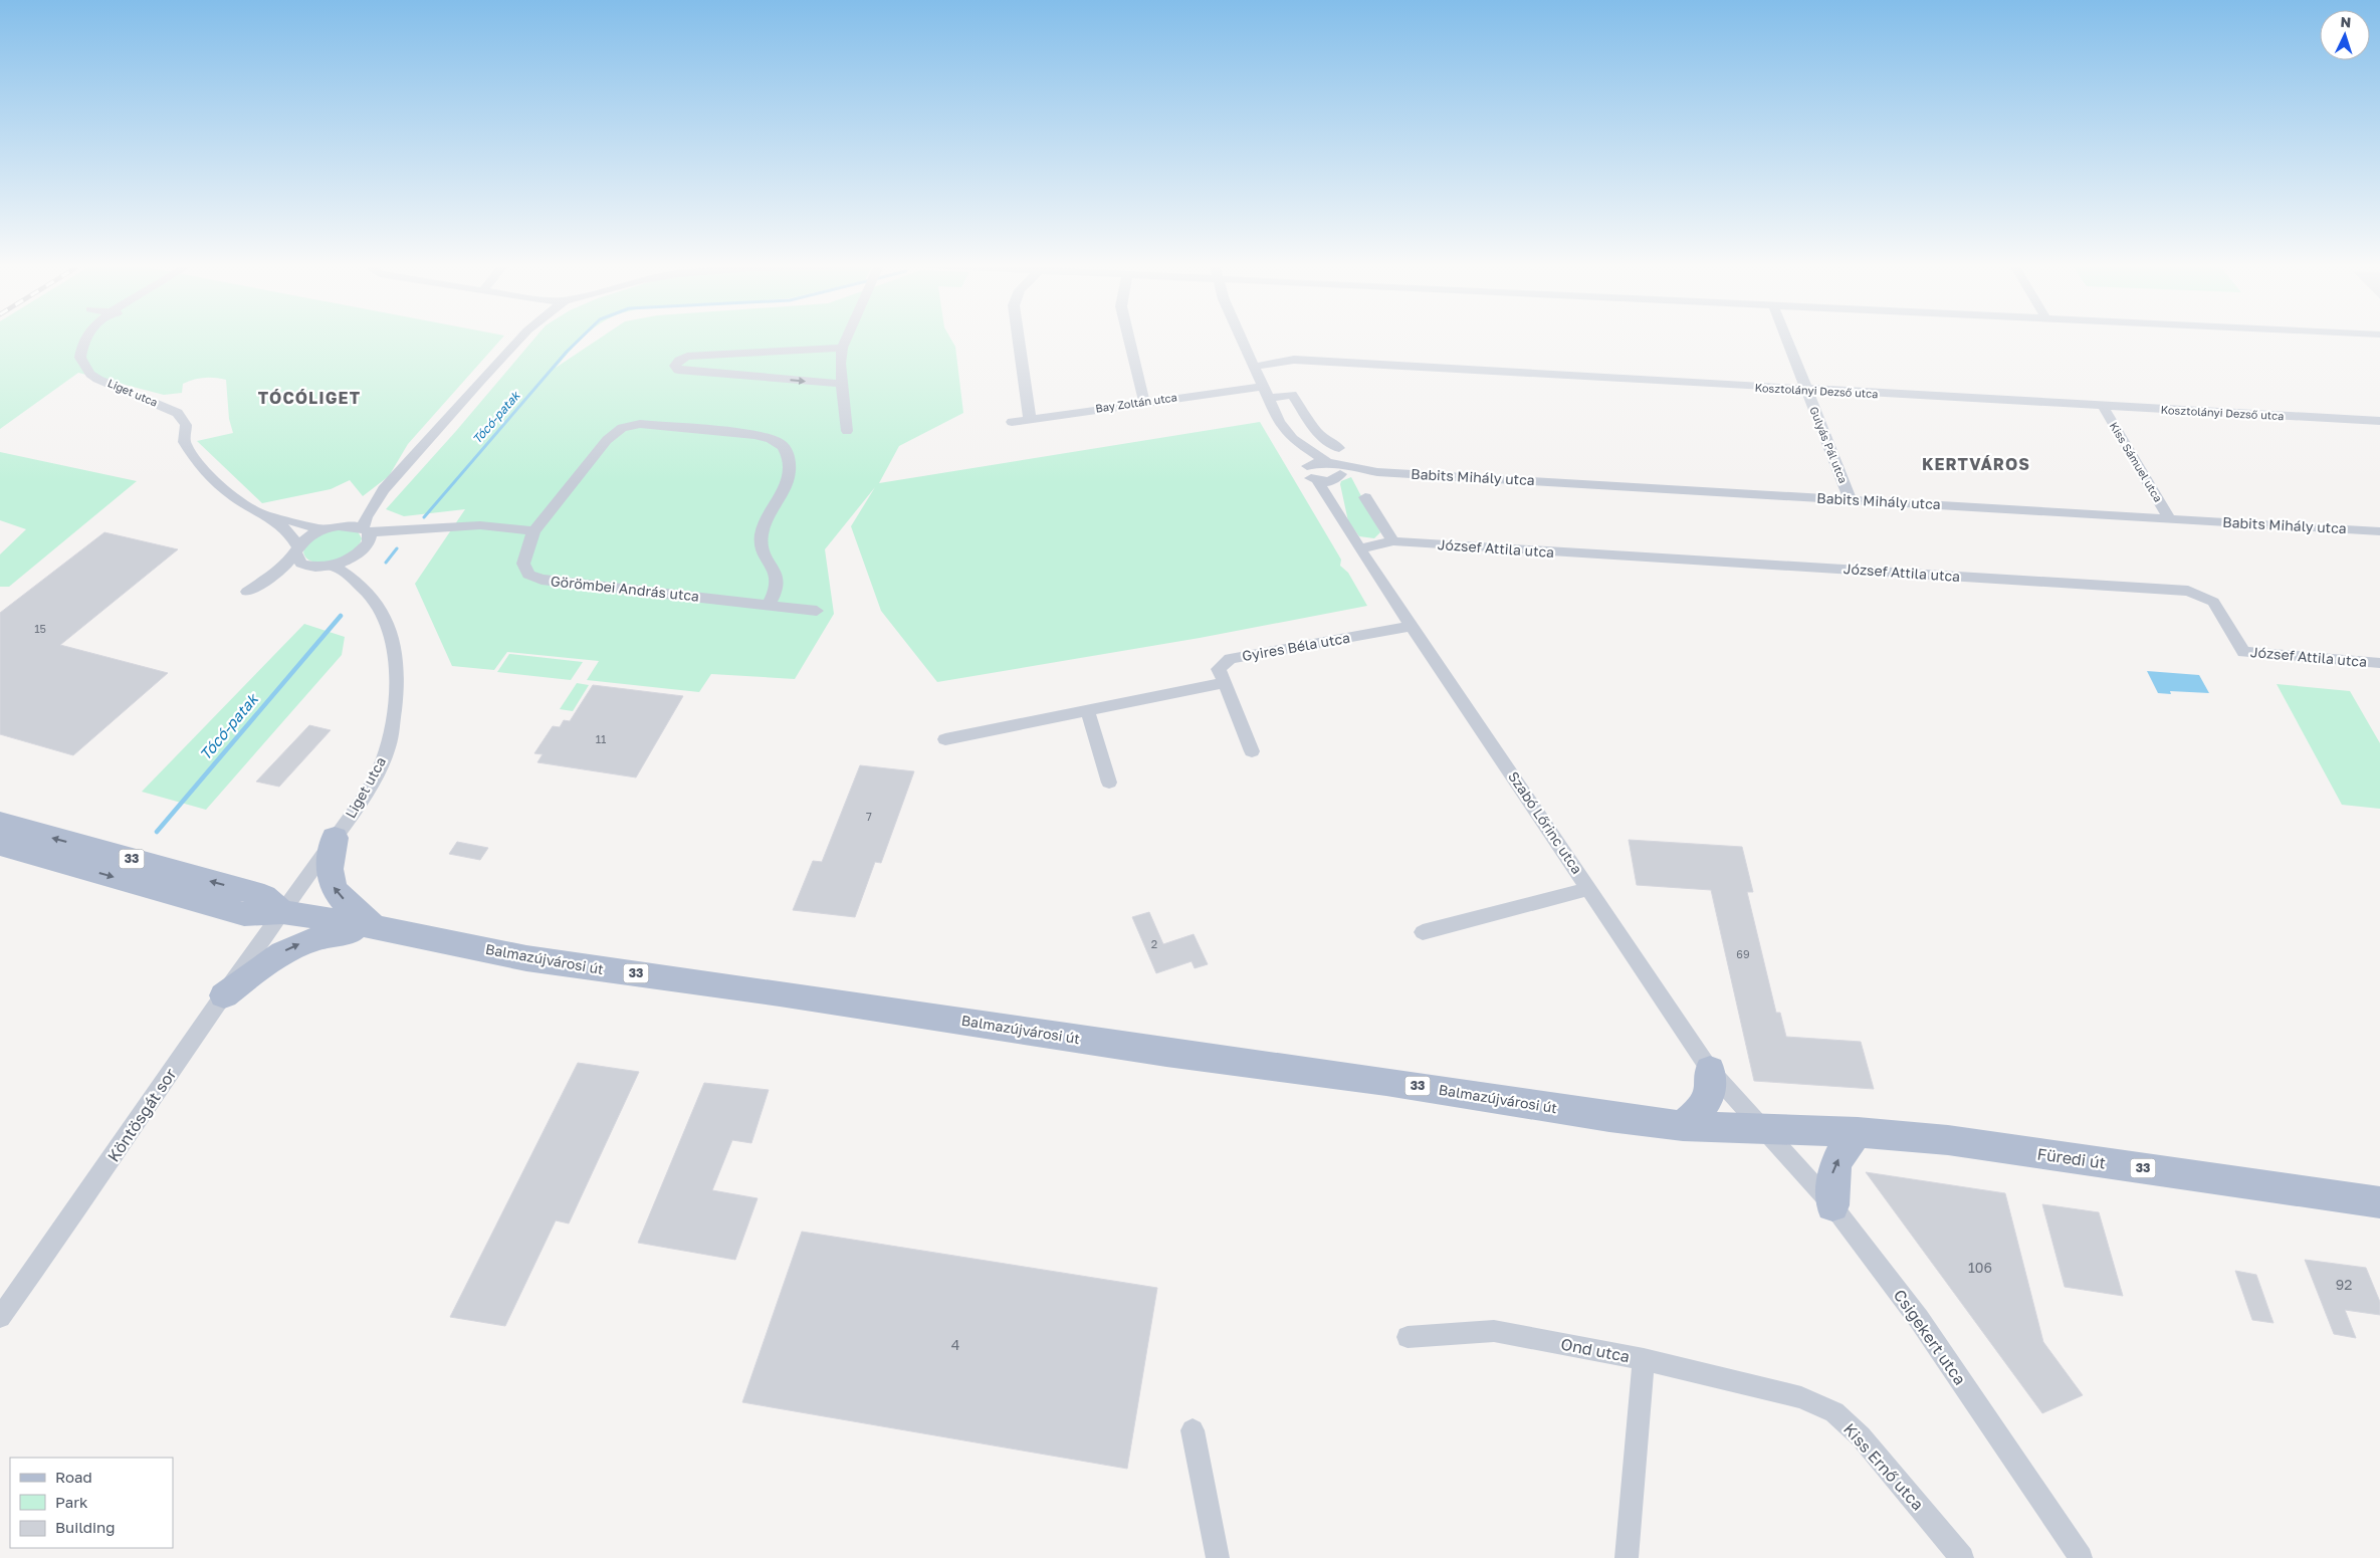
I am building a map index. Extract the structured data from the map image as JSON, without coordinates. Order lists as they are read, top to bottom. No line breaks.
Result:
{"streets":{"main road":["33","Balmazújvárosi út","Füredi út"],"street":["Kosztolányi Dezső utca","Liget utca","Bay Zoltán utca","Gulyás Pál utca","Kiss Sámuel utca","Babits Mihály utca","József Attila utca","Görömbei András utca","Gyires Béla utca","Szabó Lőrinc utca","Köntösgát sor","Csigekert utca","Ond utca","Kiss Ernő utca"]},"crossings":[["Kosztolányi Dezső utca","Gulyás Pál utca"],["Kosztolányi Dezső utca","Kiss Sámuel utca"],["Liget utca","33"],["Liget utca","Balmazújvárosi út"],["Liget utca","Köntösgát sor"],["Gulyás Pál utca","Babits Mihály utca"],["Kiss Sámuel utca","Babits Mihály utca"],["Babits Mihály utca","Szabó Lőrinc utca"],["Gyires Béla utca","Szabó Lőrinc utca"],["Szabó Lőrinc utca","Balmazújvárosi út"],["Szabó Lőrinc utca","Füredi út"],["Szabó Lőrinc utca","Csigekert utca"],["33","Balmazújvárosi út"],["33","Köntösgát sor"],["Balmazújvárosi út","Köntösgát sor"],["Balmazújvárosi út","Füredi út"],["Balmazújvárosi út","Csigekert utca"],["Füredi út","Csigekert utca"],["Ond utca","Kiss Ernő utca"]],"districts":["TÓCÓLIGET","KERTVÁROS"],"water":["Tócó-patak"],"house_numbers":["15","11","7","2","69","106","92","4"],"legend":["Road","Park","Building"],"north":"top"}
